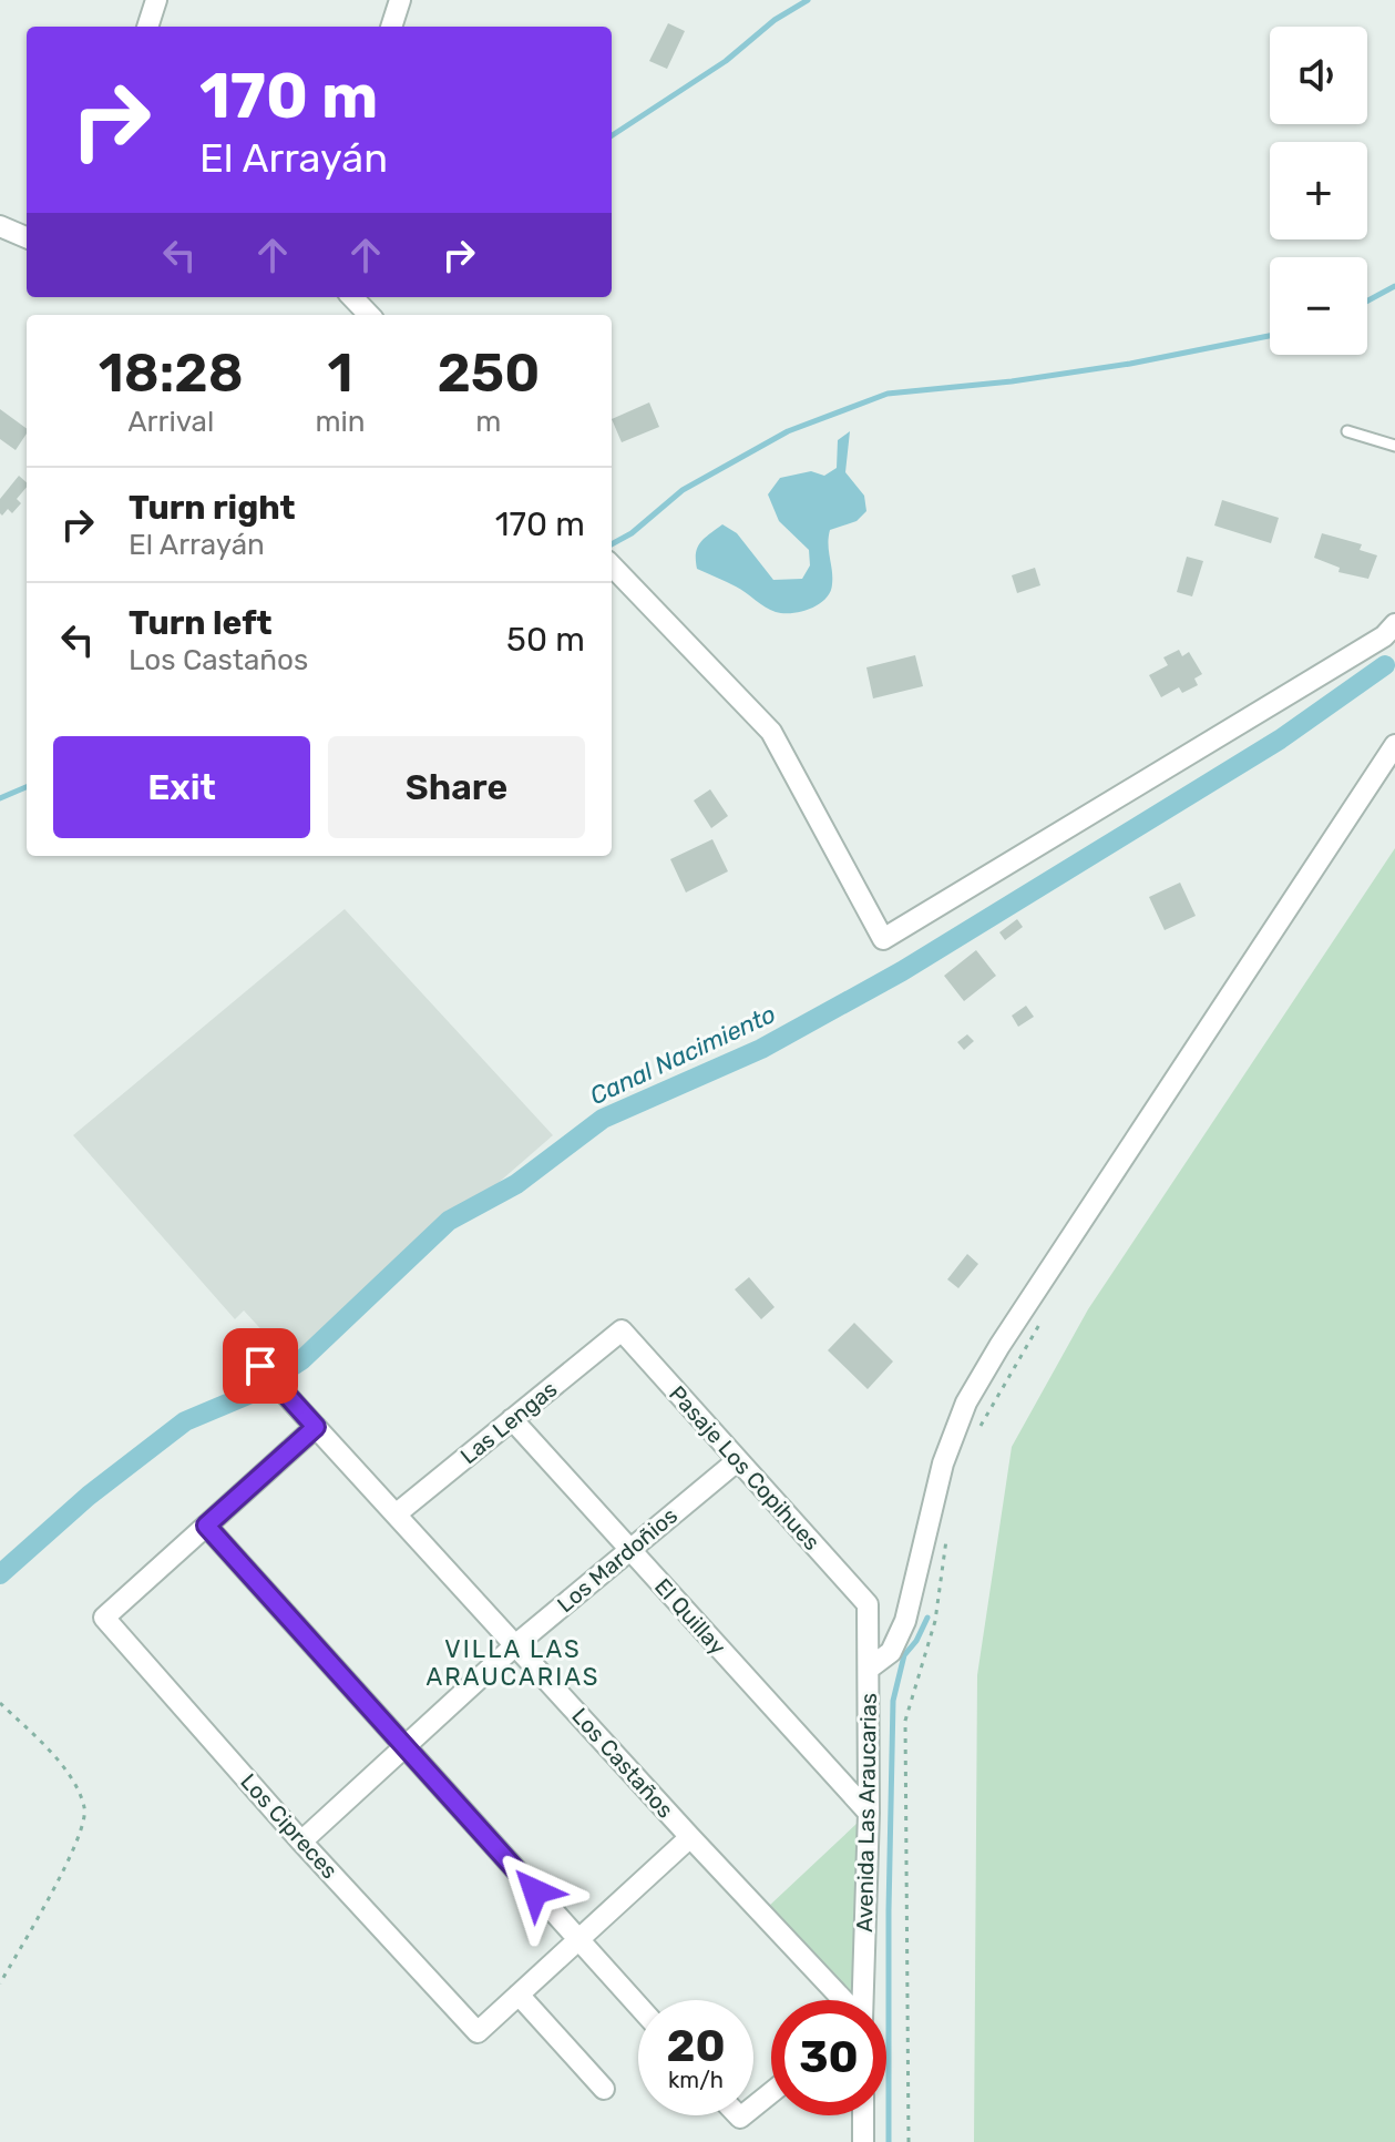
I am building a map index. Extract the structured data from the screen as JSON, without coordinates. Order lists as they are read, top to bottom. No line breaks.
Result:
{"streets":{"street":["Las Lengas","Pasaje Los Copihues","Los Mardoñios","El Quillay","Los Castaños","Avenida Las Araucarias","Los Cipreces"]},"crossings":[["Las Lengas","Pasaje Los Copihues"],["Las Lengas","El Quillay"],["Las Lengas","Los Castaños"],["Pasaje Los Copihues","Los Mardoñios"],["Pasaje Los Copihues","Avenida Las Araucarias"],["Los Mardoñios","El Quillay"],["Los Mardoñios","Los Castaños"],["Los Mardoñios","Los Cipreces"],["El Quillay","Avenida Las Araucarias"]],"districts":["VILLA LAS ARAUCARIAS"],"water":["Canal Nacimiento"],"page":{"map_buttons":["+","−"],"turn":["170 m","El Arrayán"],"eta":["18:28","Arrival","1","min","250","m"],"list":[{"name":"Turn right","note":"El Arrayán","value":"170 m"},{"name":"Turn left","note":"Los Castaños","value":"50 m"}],"buttons":["Exit","Share"],"speed":"20 km/h","limit":"30"}}
